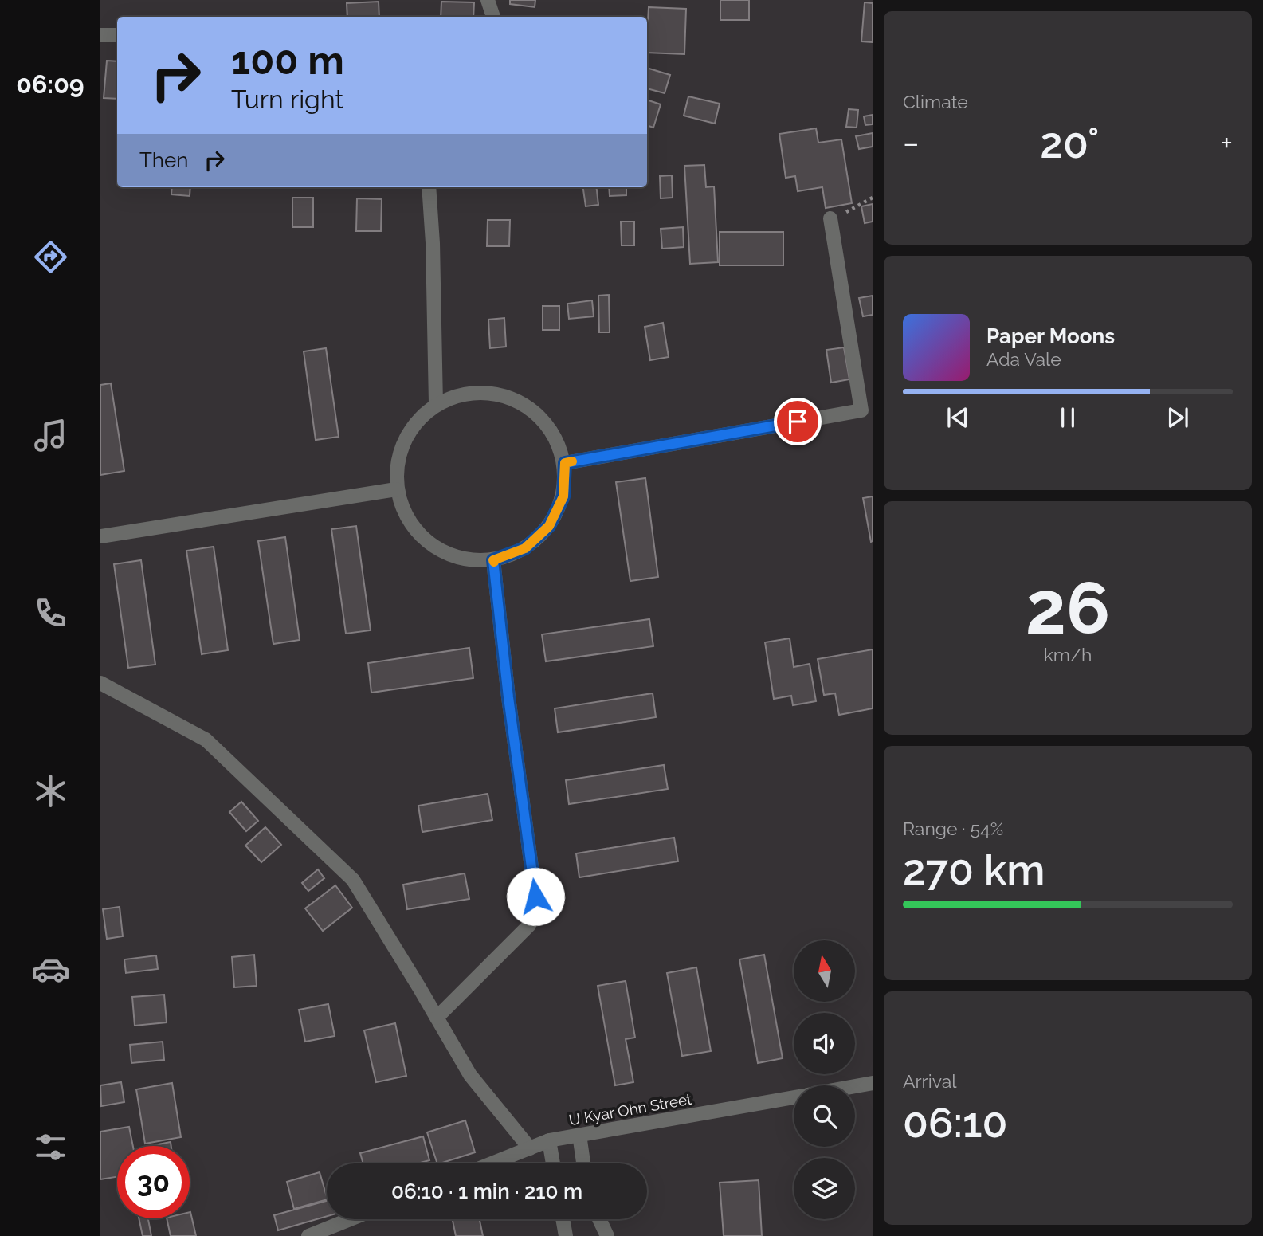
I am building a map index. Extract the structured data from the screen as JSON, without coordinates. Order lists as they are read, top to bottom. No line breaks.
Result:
{"streets":{"street":["U Kyar Ohn Street"]},"north":"top","page":{"tabs":"06:09","tile":["Climate",["26","km/h"],["Range · 54%","270 km"],["Arrival","06:10"]],"turn":["100 m","Turn right"],"heat":["−","20°","+"],"then":"Then","song":["Paper Moons","Ada Vale"],"limit":"30","trip":"06:10 · 1 min · 210 m"}}
